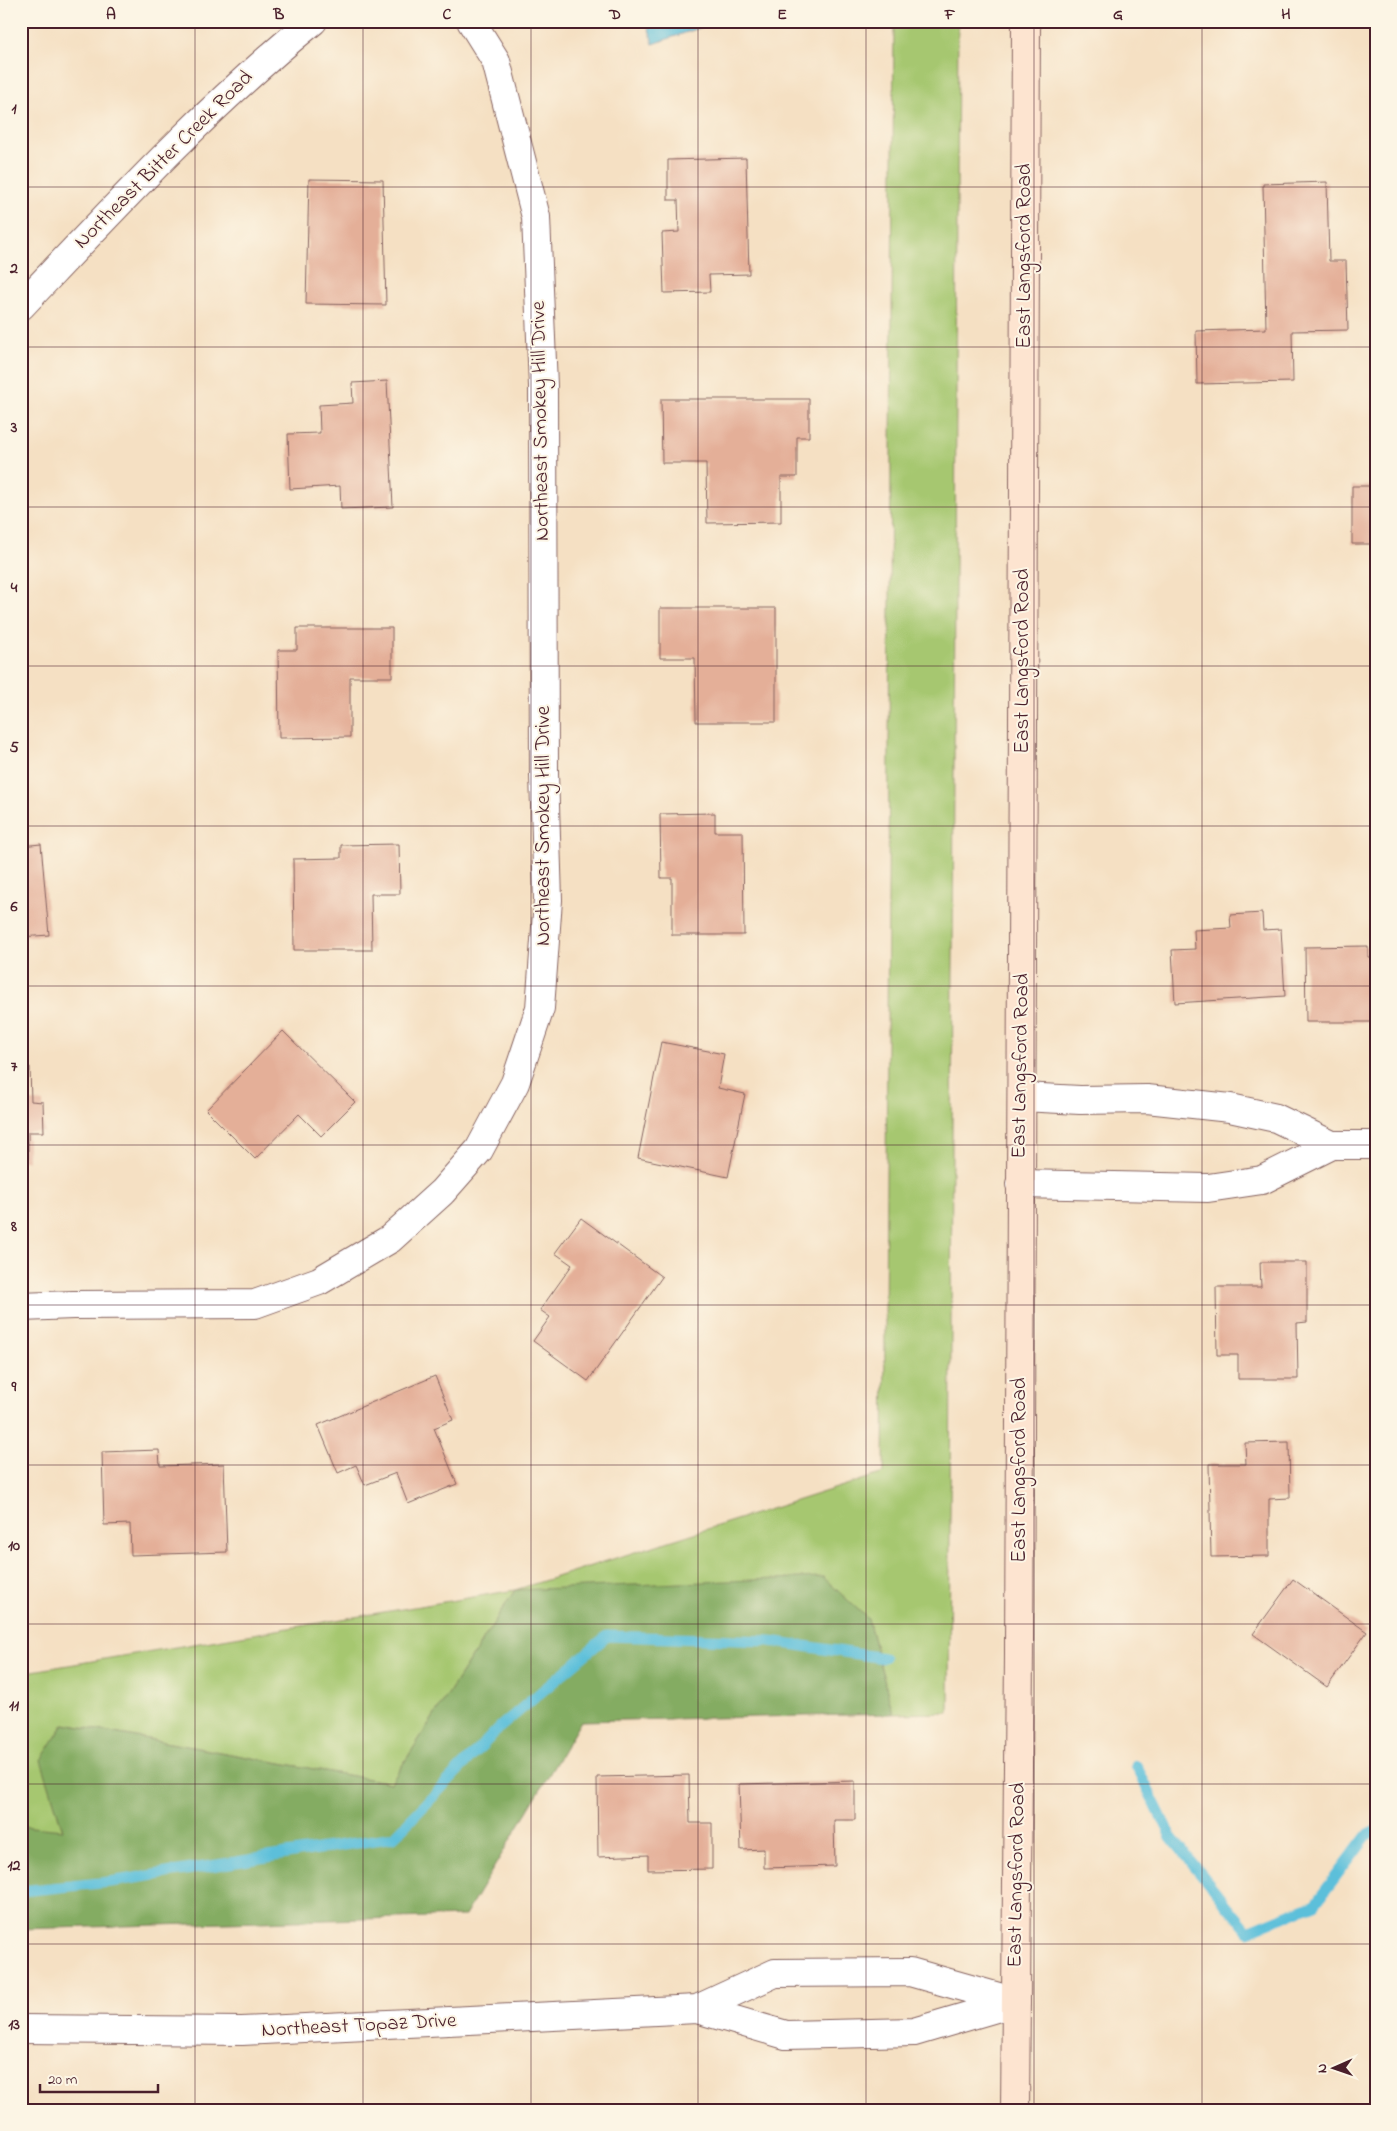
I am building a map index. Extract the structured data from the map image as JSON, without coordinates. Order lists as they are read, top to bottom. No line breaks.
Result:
{"streets":{"street":["Northeast Bitter Creek Road","East Langsford Road","Northeast Smokey Hill Drive","Northeast Topaz Drive"]},"crossings":[["East Langsford Road","Northeast Topaz Drive"]],"scale_bar":"20 m","north":"left","grid":{"columns":["A","B","C","D","E","F","G","H"],"rows":["1","2","3","4","5","6","7","8","9","10","11","12","13"]}}
